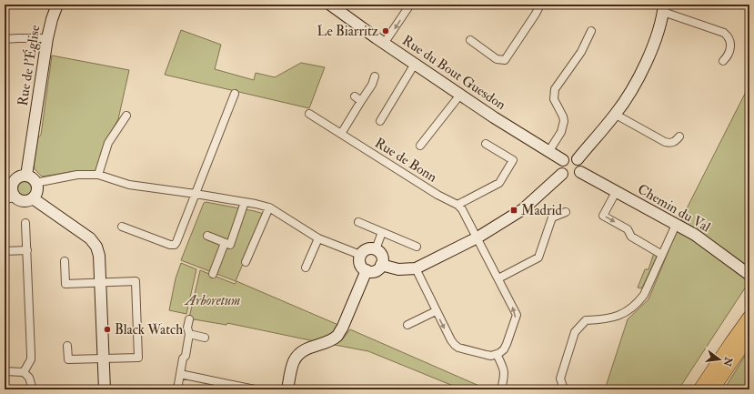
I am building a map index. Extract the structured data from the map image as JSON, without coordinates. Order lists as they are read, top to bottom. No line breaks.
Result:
{"streets":{"street":["Rue de l'Église","Rue du Bout Guesdon","Rue de Bonn","Chemin du Val"]},"crossings":[["Rue du Bout Guesdon","Chemin du Val"]],"parks":["Arboretum"],"places":{"other":["Le Biarritz","Black Watch"],"transit":["Madrid"]},"north":"right"}
